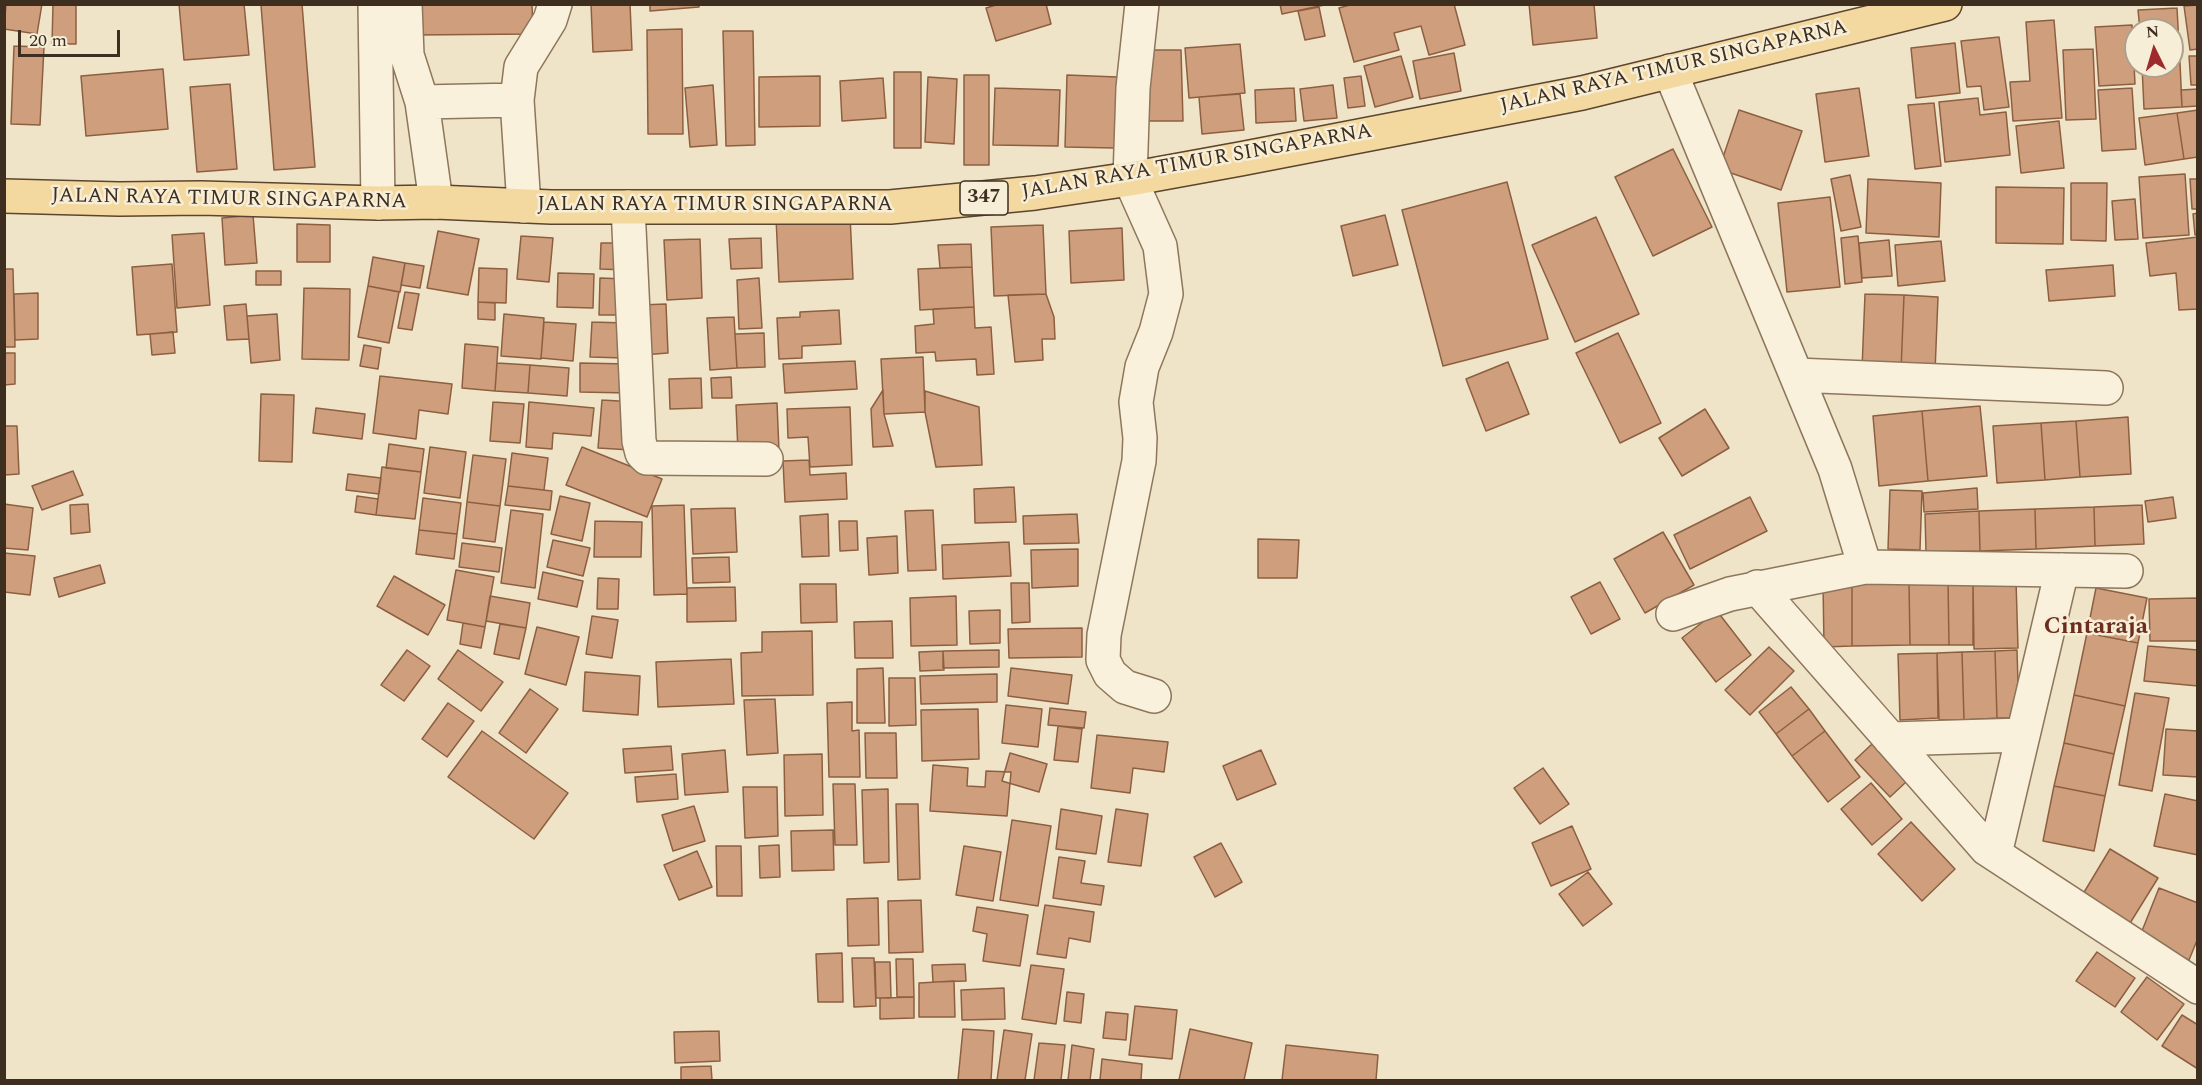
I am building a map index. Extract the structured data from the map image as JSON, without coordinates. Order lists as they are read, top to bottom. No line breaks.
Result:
{"streets":{"main road":["JALAN RAYA TIMUR SINGAPARNA","347"]},"districts":["Cintaraja"],"scale_bar":"20 m","north":"top"}
